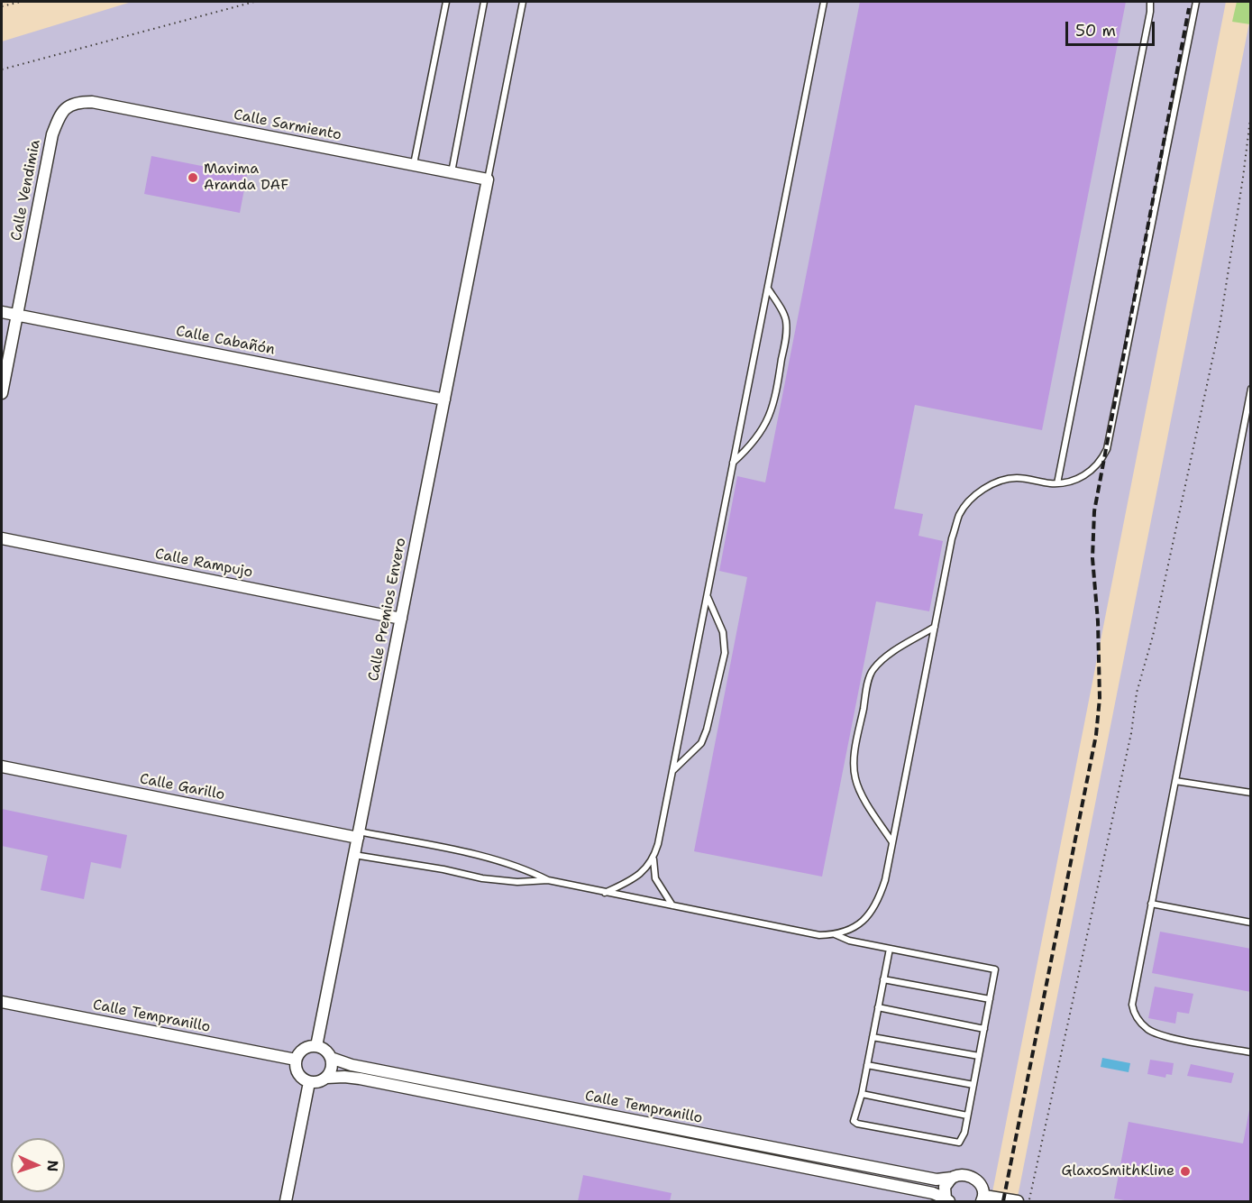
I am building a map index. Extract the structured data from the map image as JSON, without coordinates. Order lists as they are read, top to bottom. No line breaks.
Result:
{"streets":{"street":["Calle Sarmiento","Calle Vendimia","Calle Cabañón","Calle Rampujo","Calle Premios Envero","Calle Garillo","Calle Tempranillo"]},"crossings":[["Calle Sarmiento","Calle Vendimia"],["Calle Sarmiento","Calle Premios Envero"],["Calle Vendimia","Calle Cabañón"],["Calle Cabañón","Calle Premios Envero"],["Calle Rampujo","Calle Premios Envero"],["Calle Premios Envero","Calle Garillo"],["Calle Premios Envero","Calle Tempranillo"]],"places":["Mavima Aranda DAF","GlaxoSmithKline"],"scale_bar":"50 m","north":"right"}
